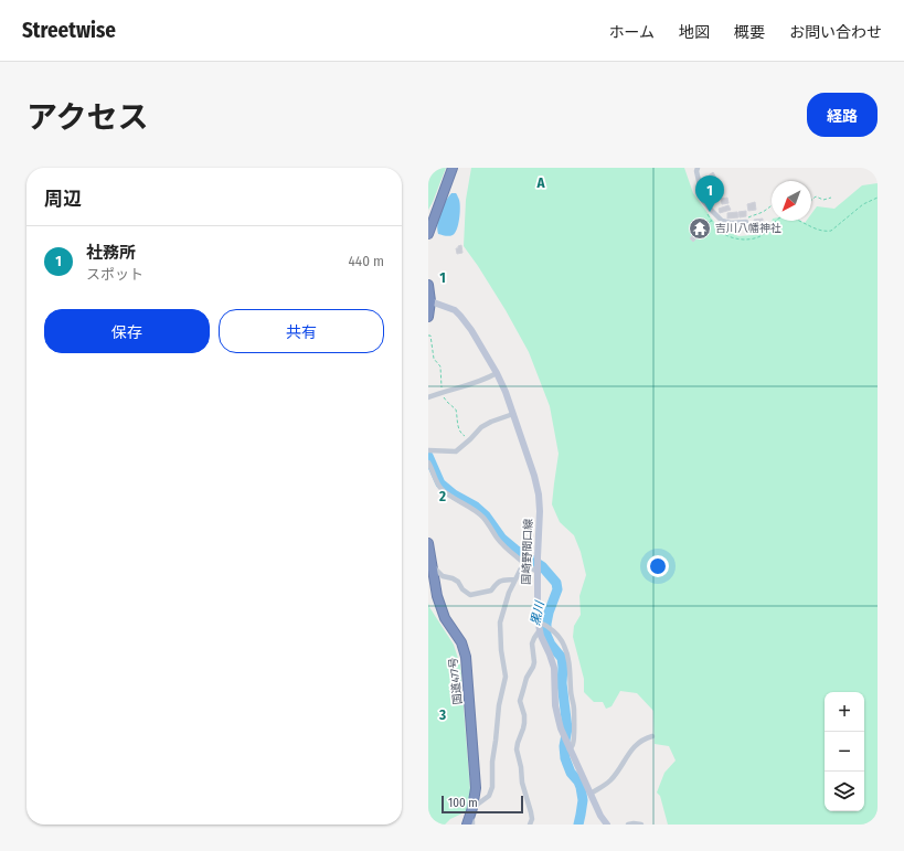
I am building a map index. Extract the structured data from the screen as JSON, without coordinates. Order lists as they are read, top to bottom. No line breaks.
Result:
{"streets":{"highway":["国道477号"],"main road":["国崎野間口線"]},"water":["黒川"],"places":{"temple":["吉川八幡神社"]},"scale_bar":"100 m","north":"bottom left","page":{"header":"Streetwise","nav":["ホーム","地図","概要","お問い合わせ"],"title":"アクセス","buttons":["経路",["保存","共有"]],"heading":"周辺","pins":"1","list":[{"mark":"1","name":"社務所","note":"スポット","value":"440 m"}],"map_buttons":["+","−"],"scale":"100 m"},"grid":{"columns":["A"],"rows":["1","2","3"]}}
